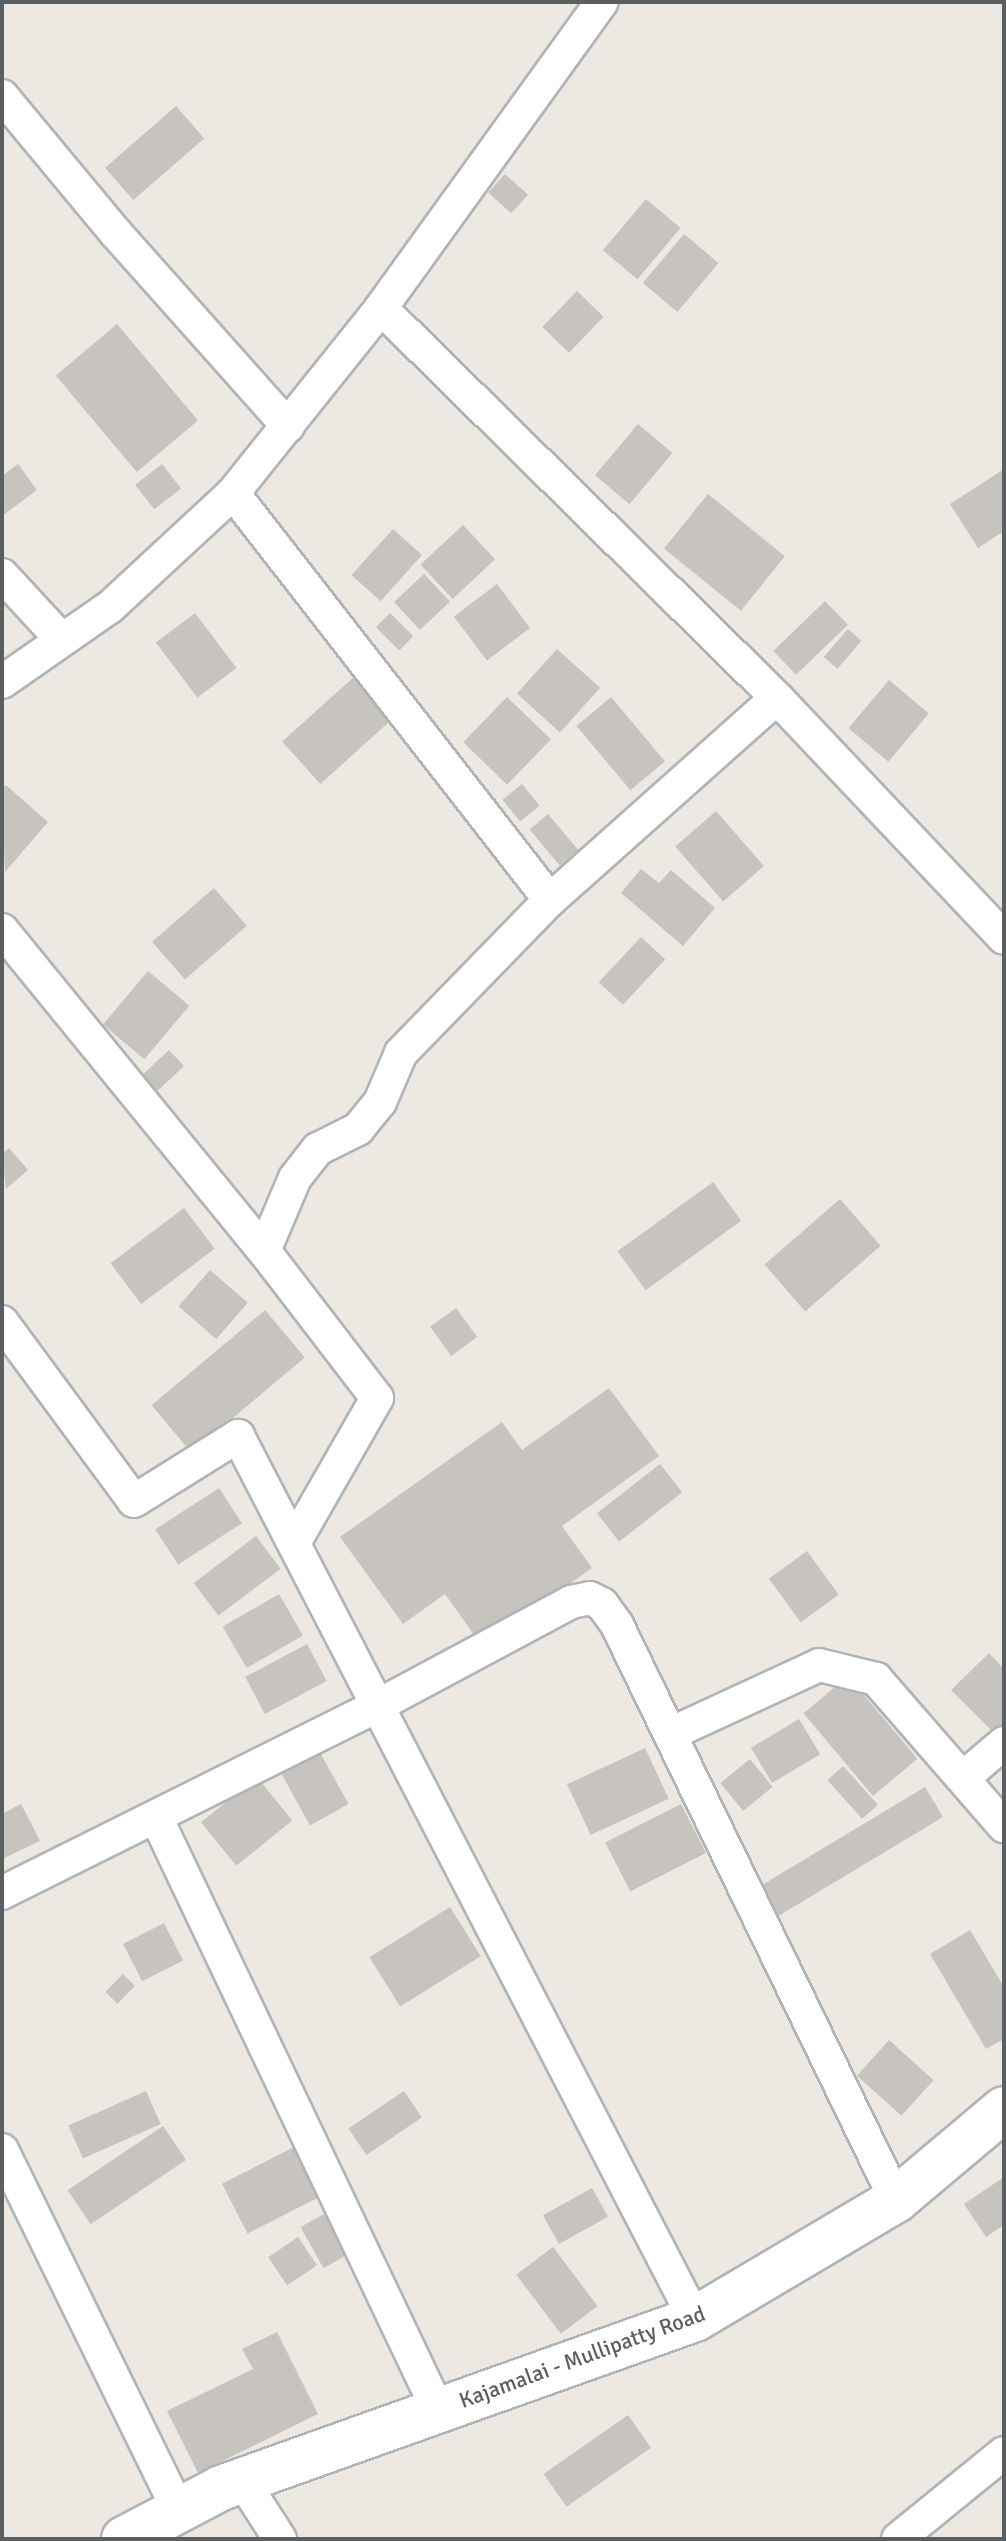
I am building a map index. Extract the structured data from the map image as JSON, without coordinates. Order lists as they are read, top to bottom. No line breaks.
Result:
{"streets":{"main road":["Kajamalai - Mullipatty Road"]}}
